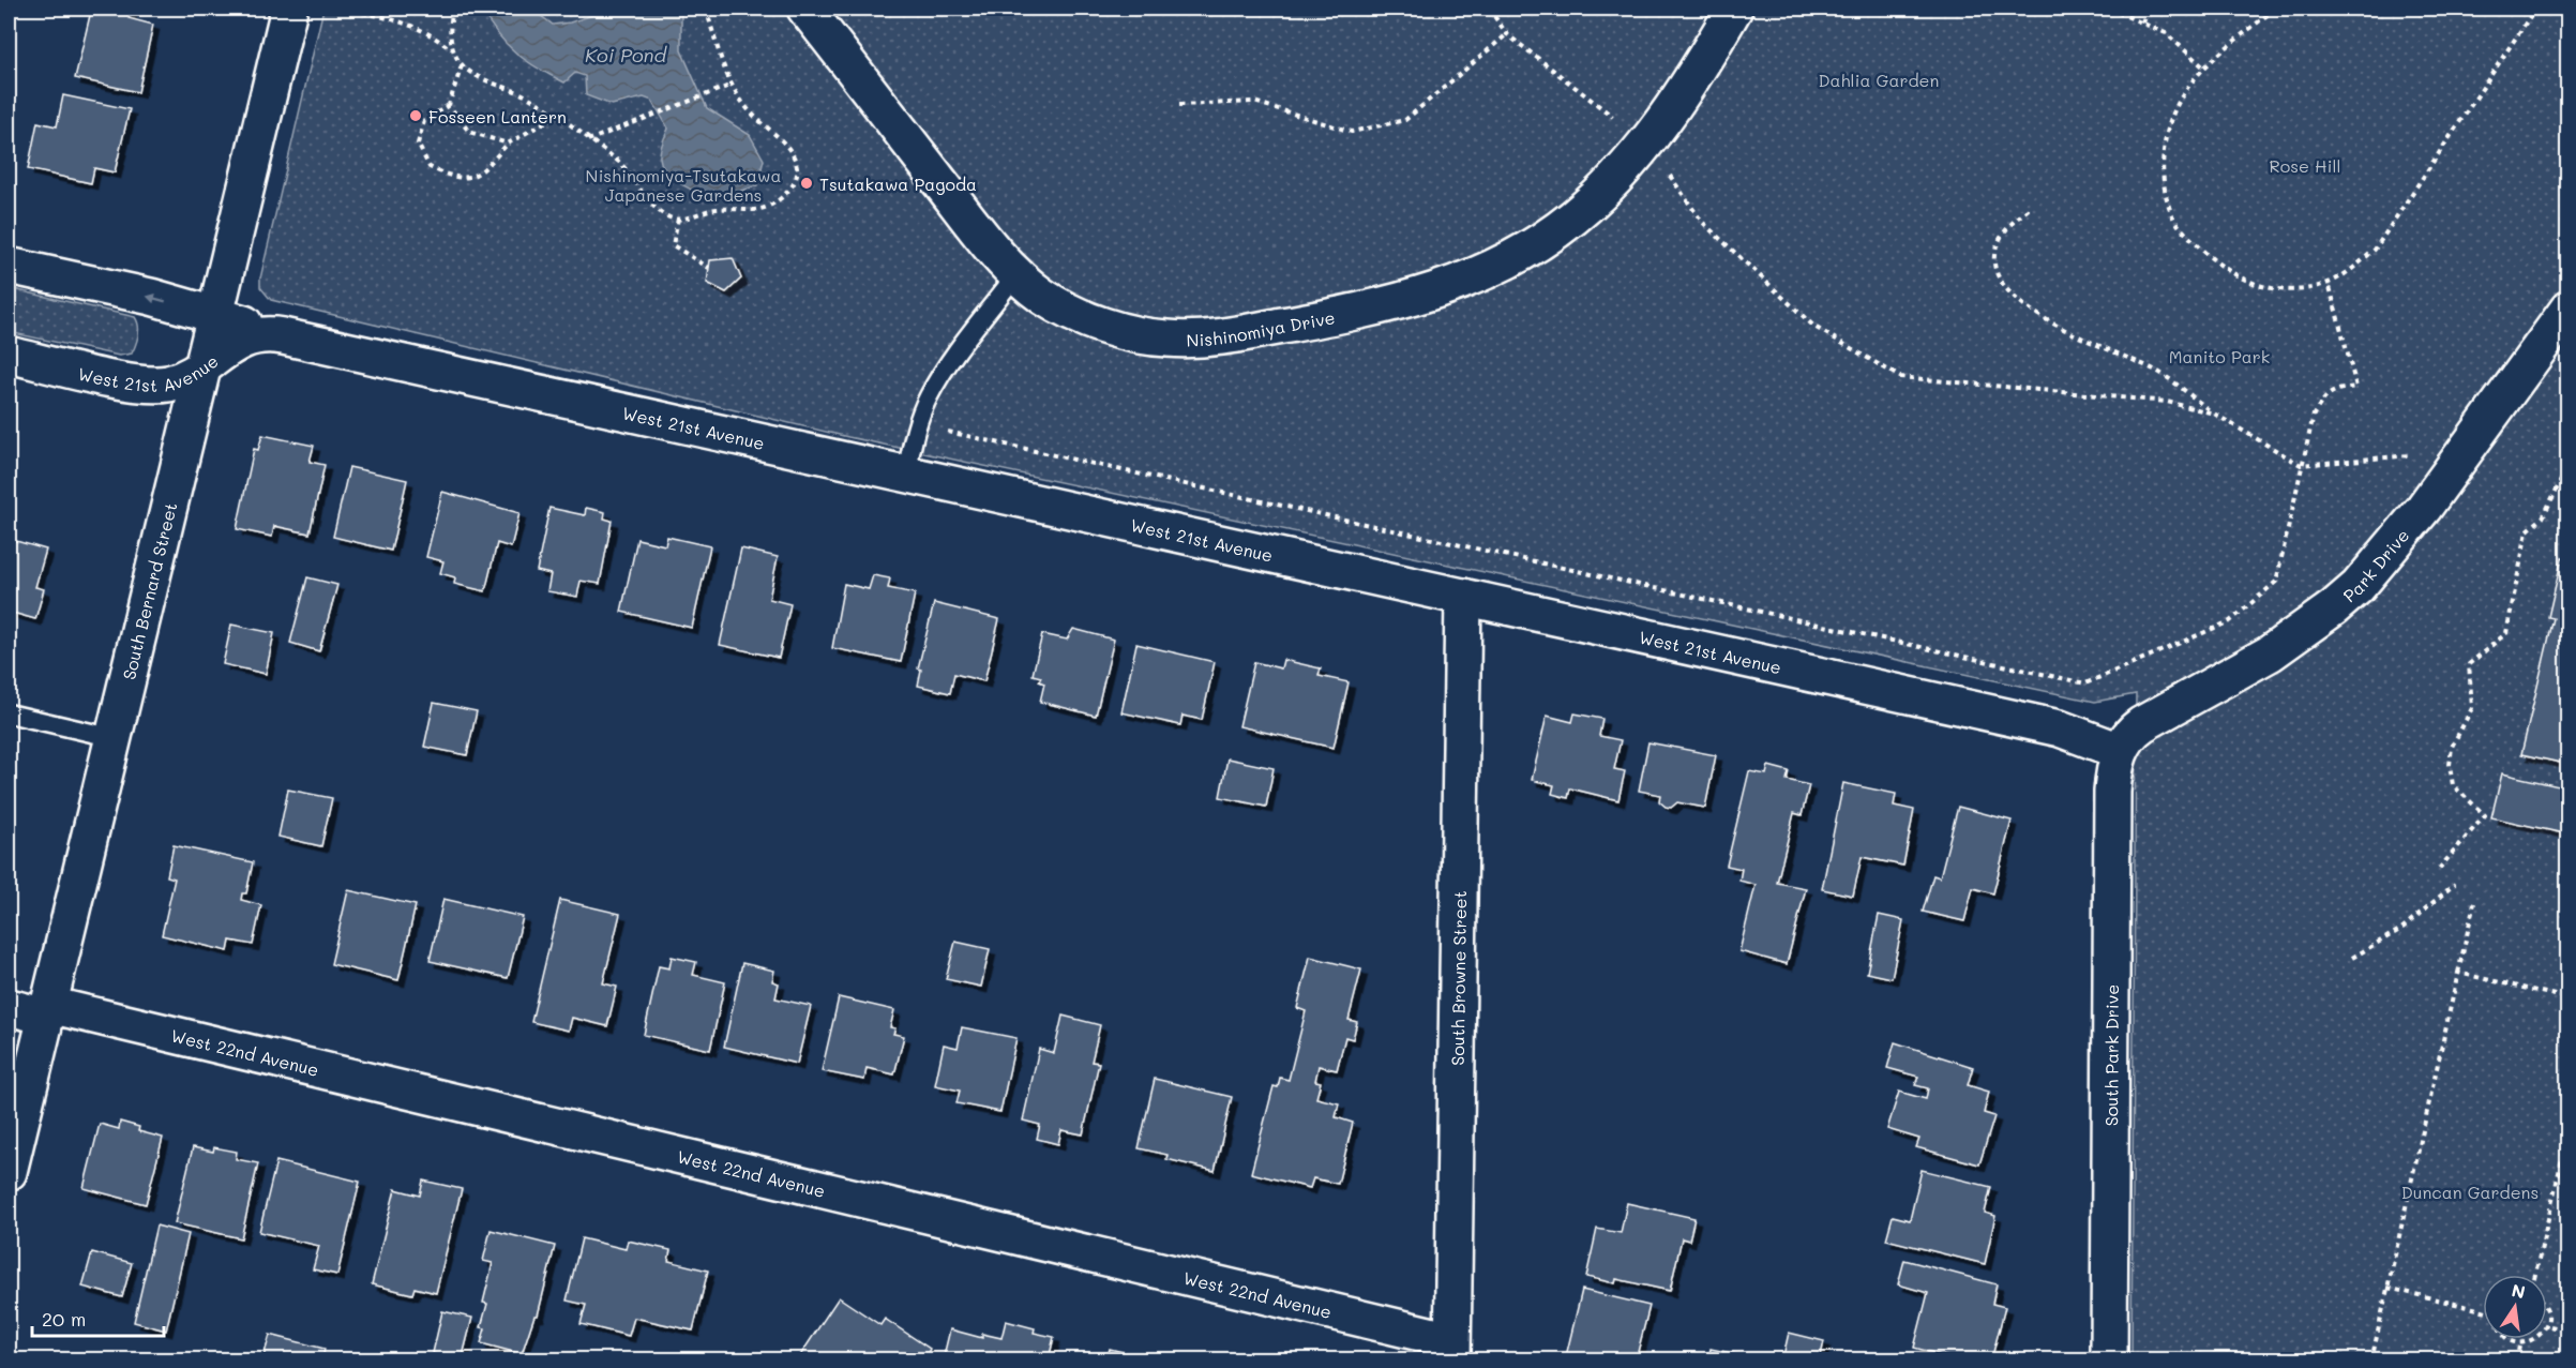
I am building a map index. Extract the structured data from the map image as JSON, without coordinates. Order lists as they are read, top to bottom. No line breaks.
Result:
{"streets":{"street":["Nishinomiya Drive","West 21st Avenue","Park Drive","South Bernard Street","South Browne Street","West 22nd Avenue","South Park Drive"]},"crossings":[["West 21st Avenue","Park Drive"],["West 21st Avenue","South Bernard Street"],["West 21st Avenue","South Browne Street"],["West 21st Avenue","South Park Drive"],["Park Drive","South Park Drive"],["South Bernard Street","West 22nd Avenue"],["South Browne Street","West 22nd Avenue"]],"water":["Koi Pond"],"parks":["Dahlia Garden","Rose Hill","Nishinomiya-Tsutakawa Japanese Gardens","Manito Park","Duncan Gardens"],"places":["Fosseen Lantern","Tsutakawa Pagoda"],"scale_bar":"20 m","north":"top"}
